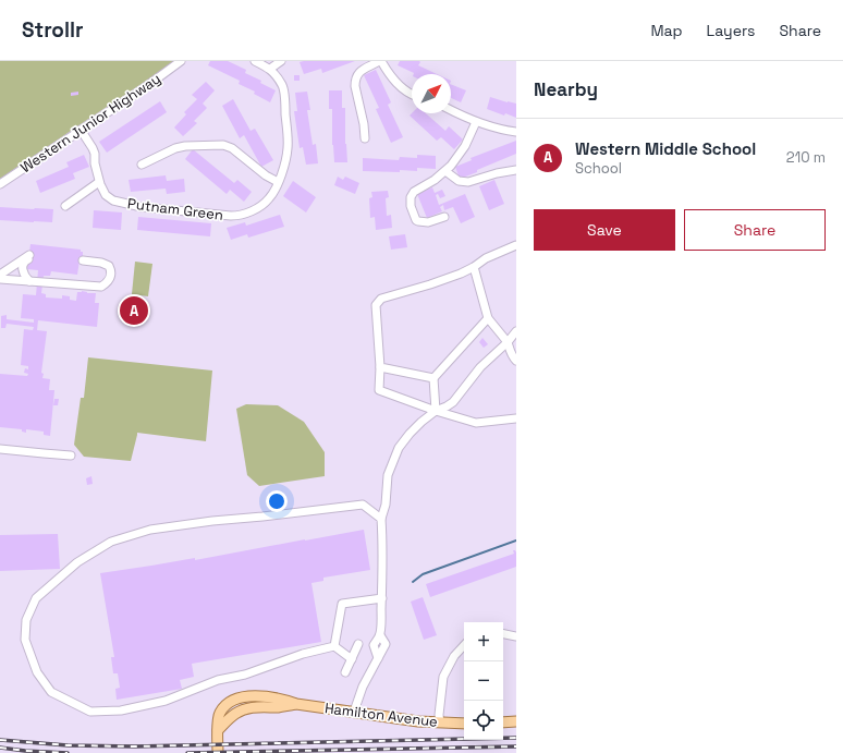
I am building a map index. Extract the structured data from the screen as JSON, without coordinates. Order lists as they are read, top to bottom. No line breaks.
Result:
{"streets":{"main road":["Hamilton Avenue"],"street":["Western Junior Highway","Putnam Green"]},"crossings":[["Western Junior Highway","Putnam Green"]],"north":"top right","page":{"header":"Strollr","nav":["Map","Layers","Share"],"heading":"Nearby","list":[{"mark":"A","name":"Western Middle School","note":"School","value":"210 m"}],"buttons":["Save","Share"],"pins":"A","map_buttons":["+","−"]}}
